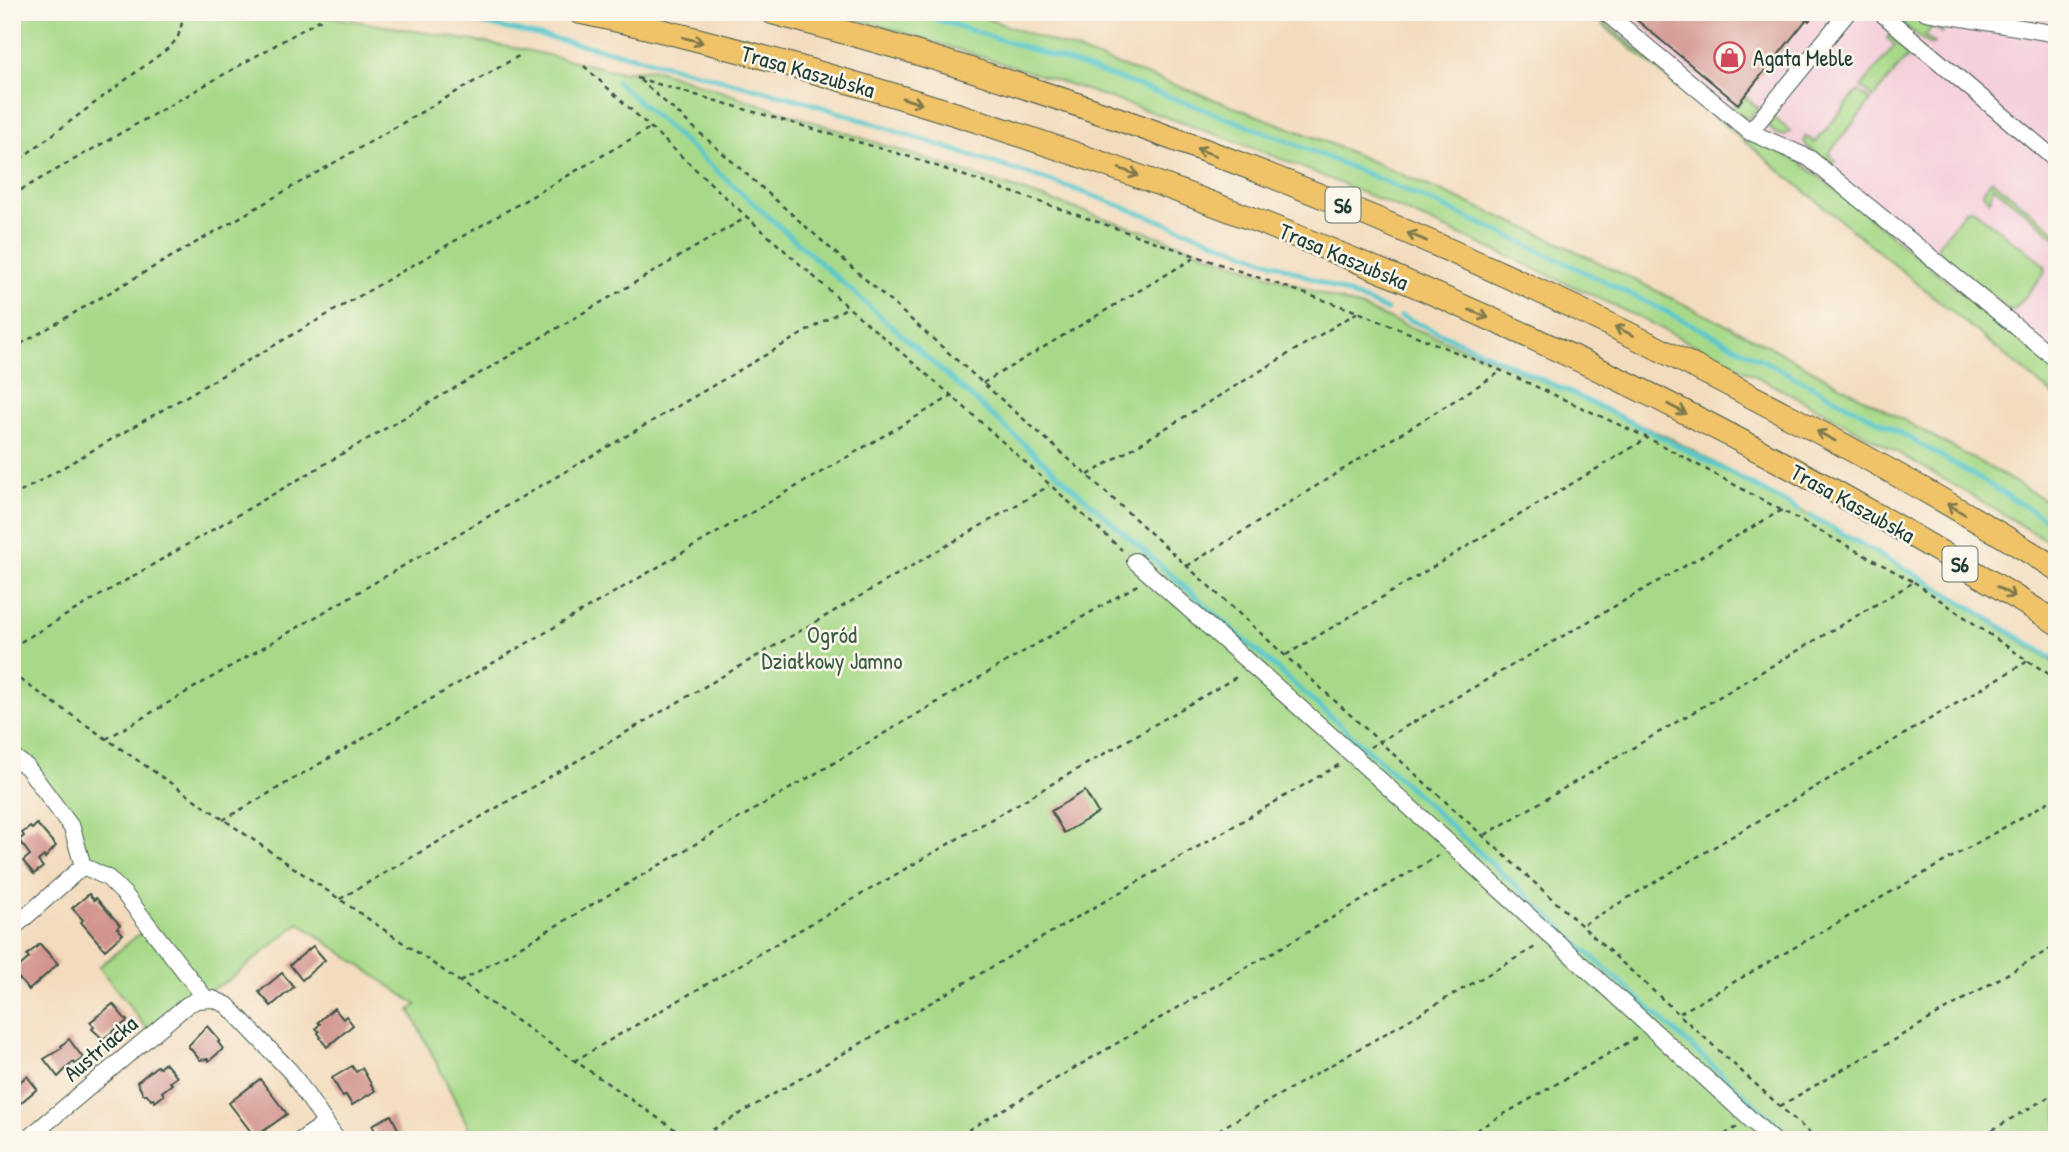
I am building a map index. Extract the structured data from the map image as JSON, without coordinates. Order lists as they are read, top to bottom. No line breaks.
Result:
{"streets":{"highway":["Trasa Kaszubska","S6"],"street":["Austriacka"]},"parks":["Ogród Działkowy Jamno"],"places":{"shop":["Agata Meble"]}}
